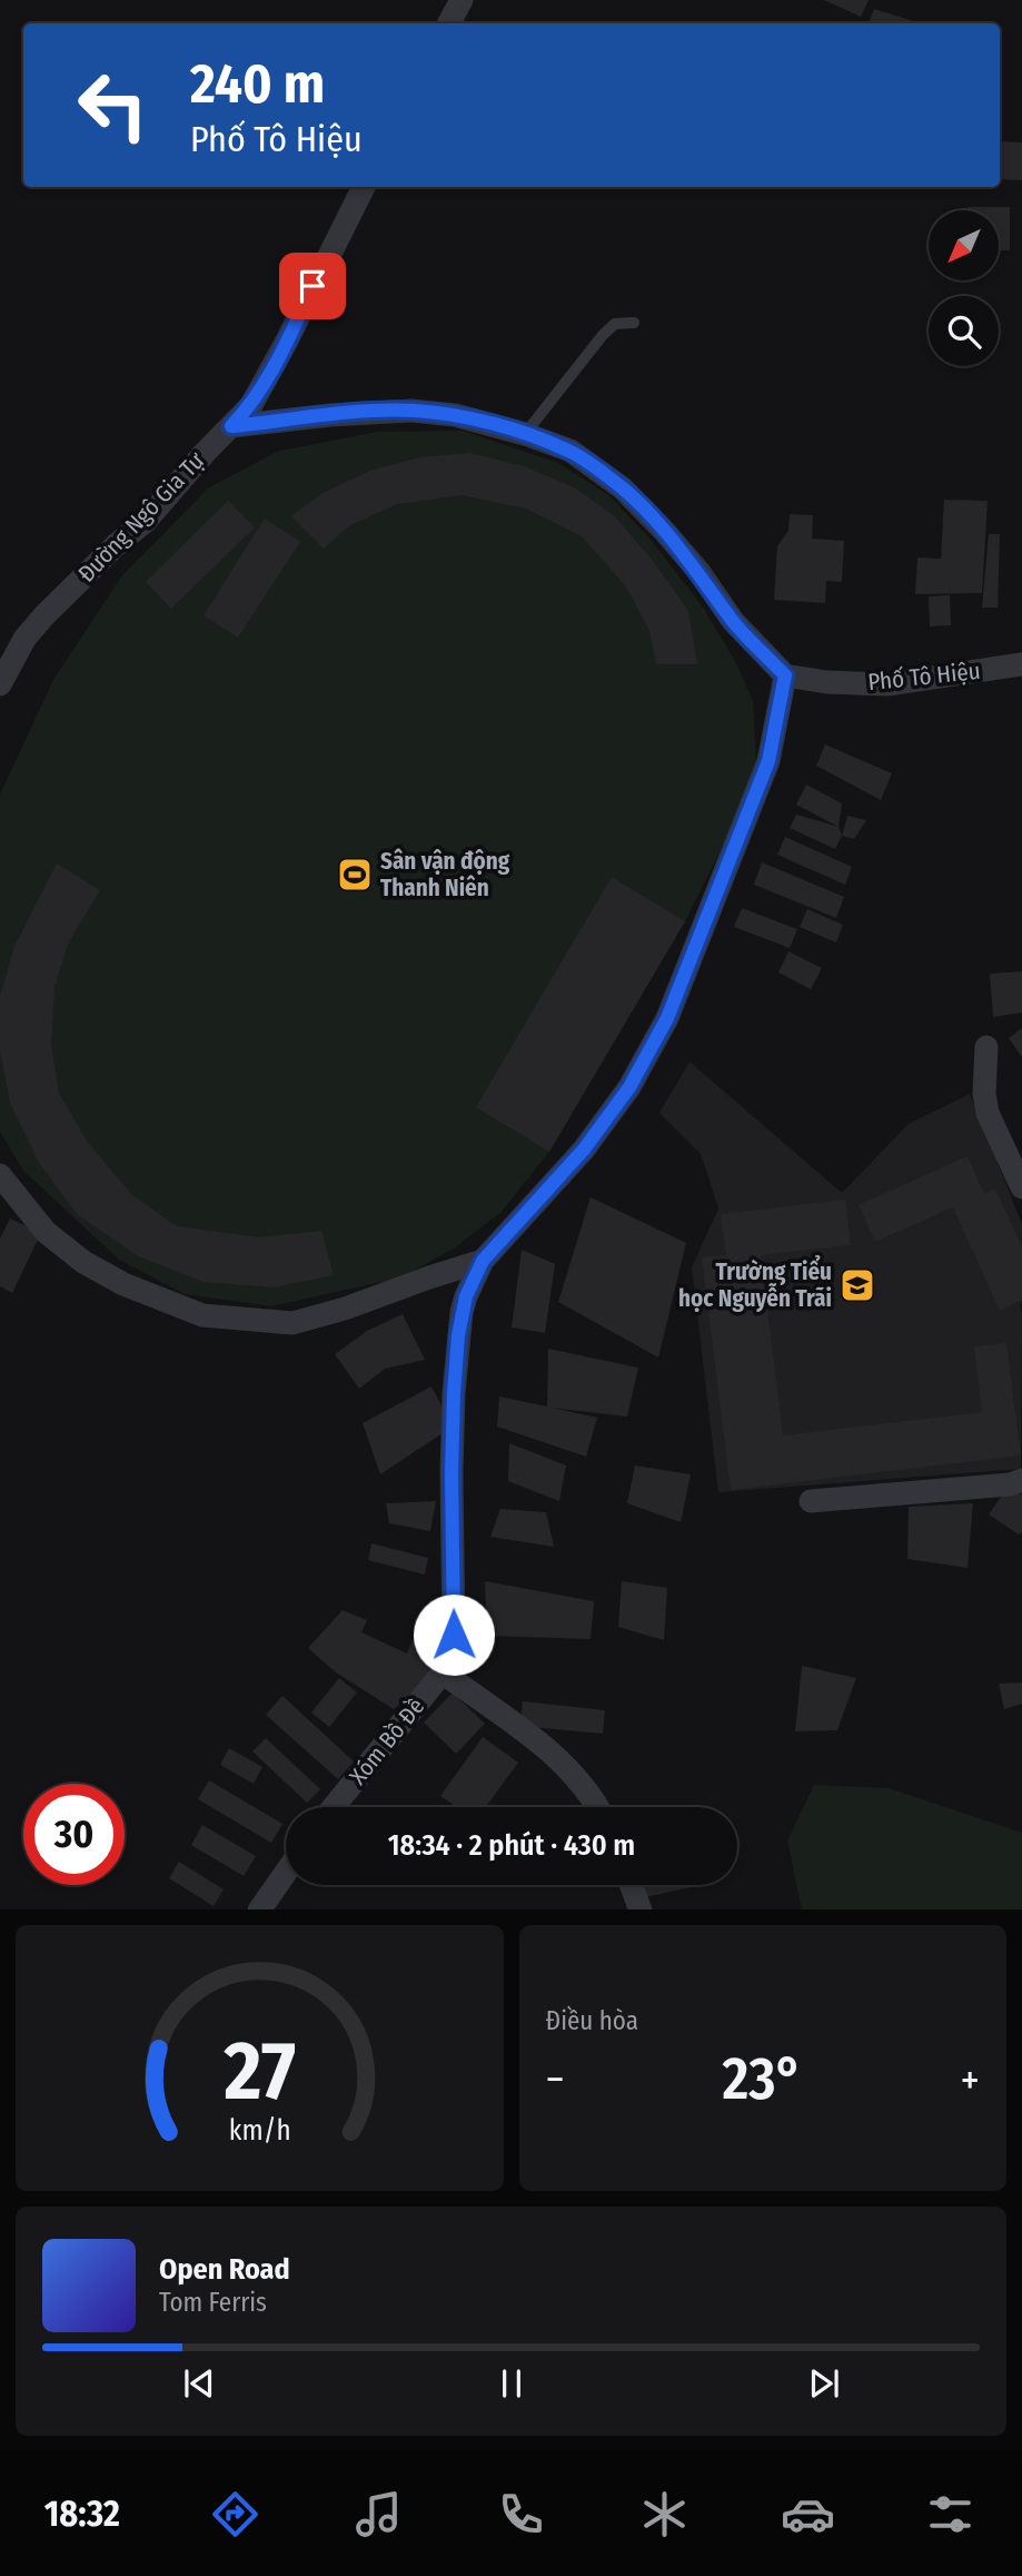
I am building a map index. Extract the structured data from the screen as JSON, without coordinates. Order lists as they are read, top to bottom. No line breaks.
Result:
{"streets":{"street":["Đường Ngô Gia Tự","Phố Tô Hiệu","Xóm Bồ Đề"]},"crossings":[["Phố Tô Hiệu","Xóm Bồ Đề"]],"places":{"sports":["Sân vận động Thanh Niên"],"school or university":["Trường Tiểu học Nguyễn Trãi"]},"north":"bottom left","page":{"turn":["240 m","Phố Tô Hiệu"],"limit":"30","trip":"18:34 · 2 phút · 430 m","tile":"Điều hòa","heat":["−","23°","+"],"song":["Open Road","Tom Ferris"],"tabs":"18:32","gauge":["27","km/h"]}}
